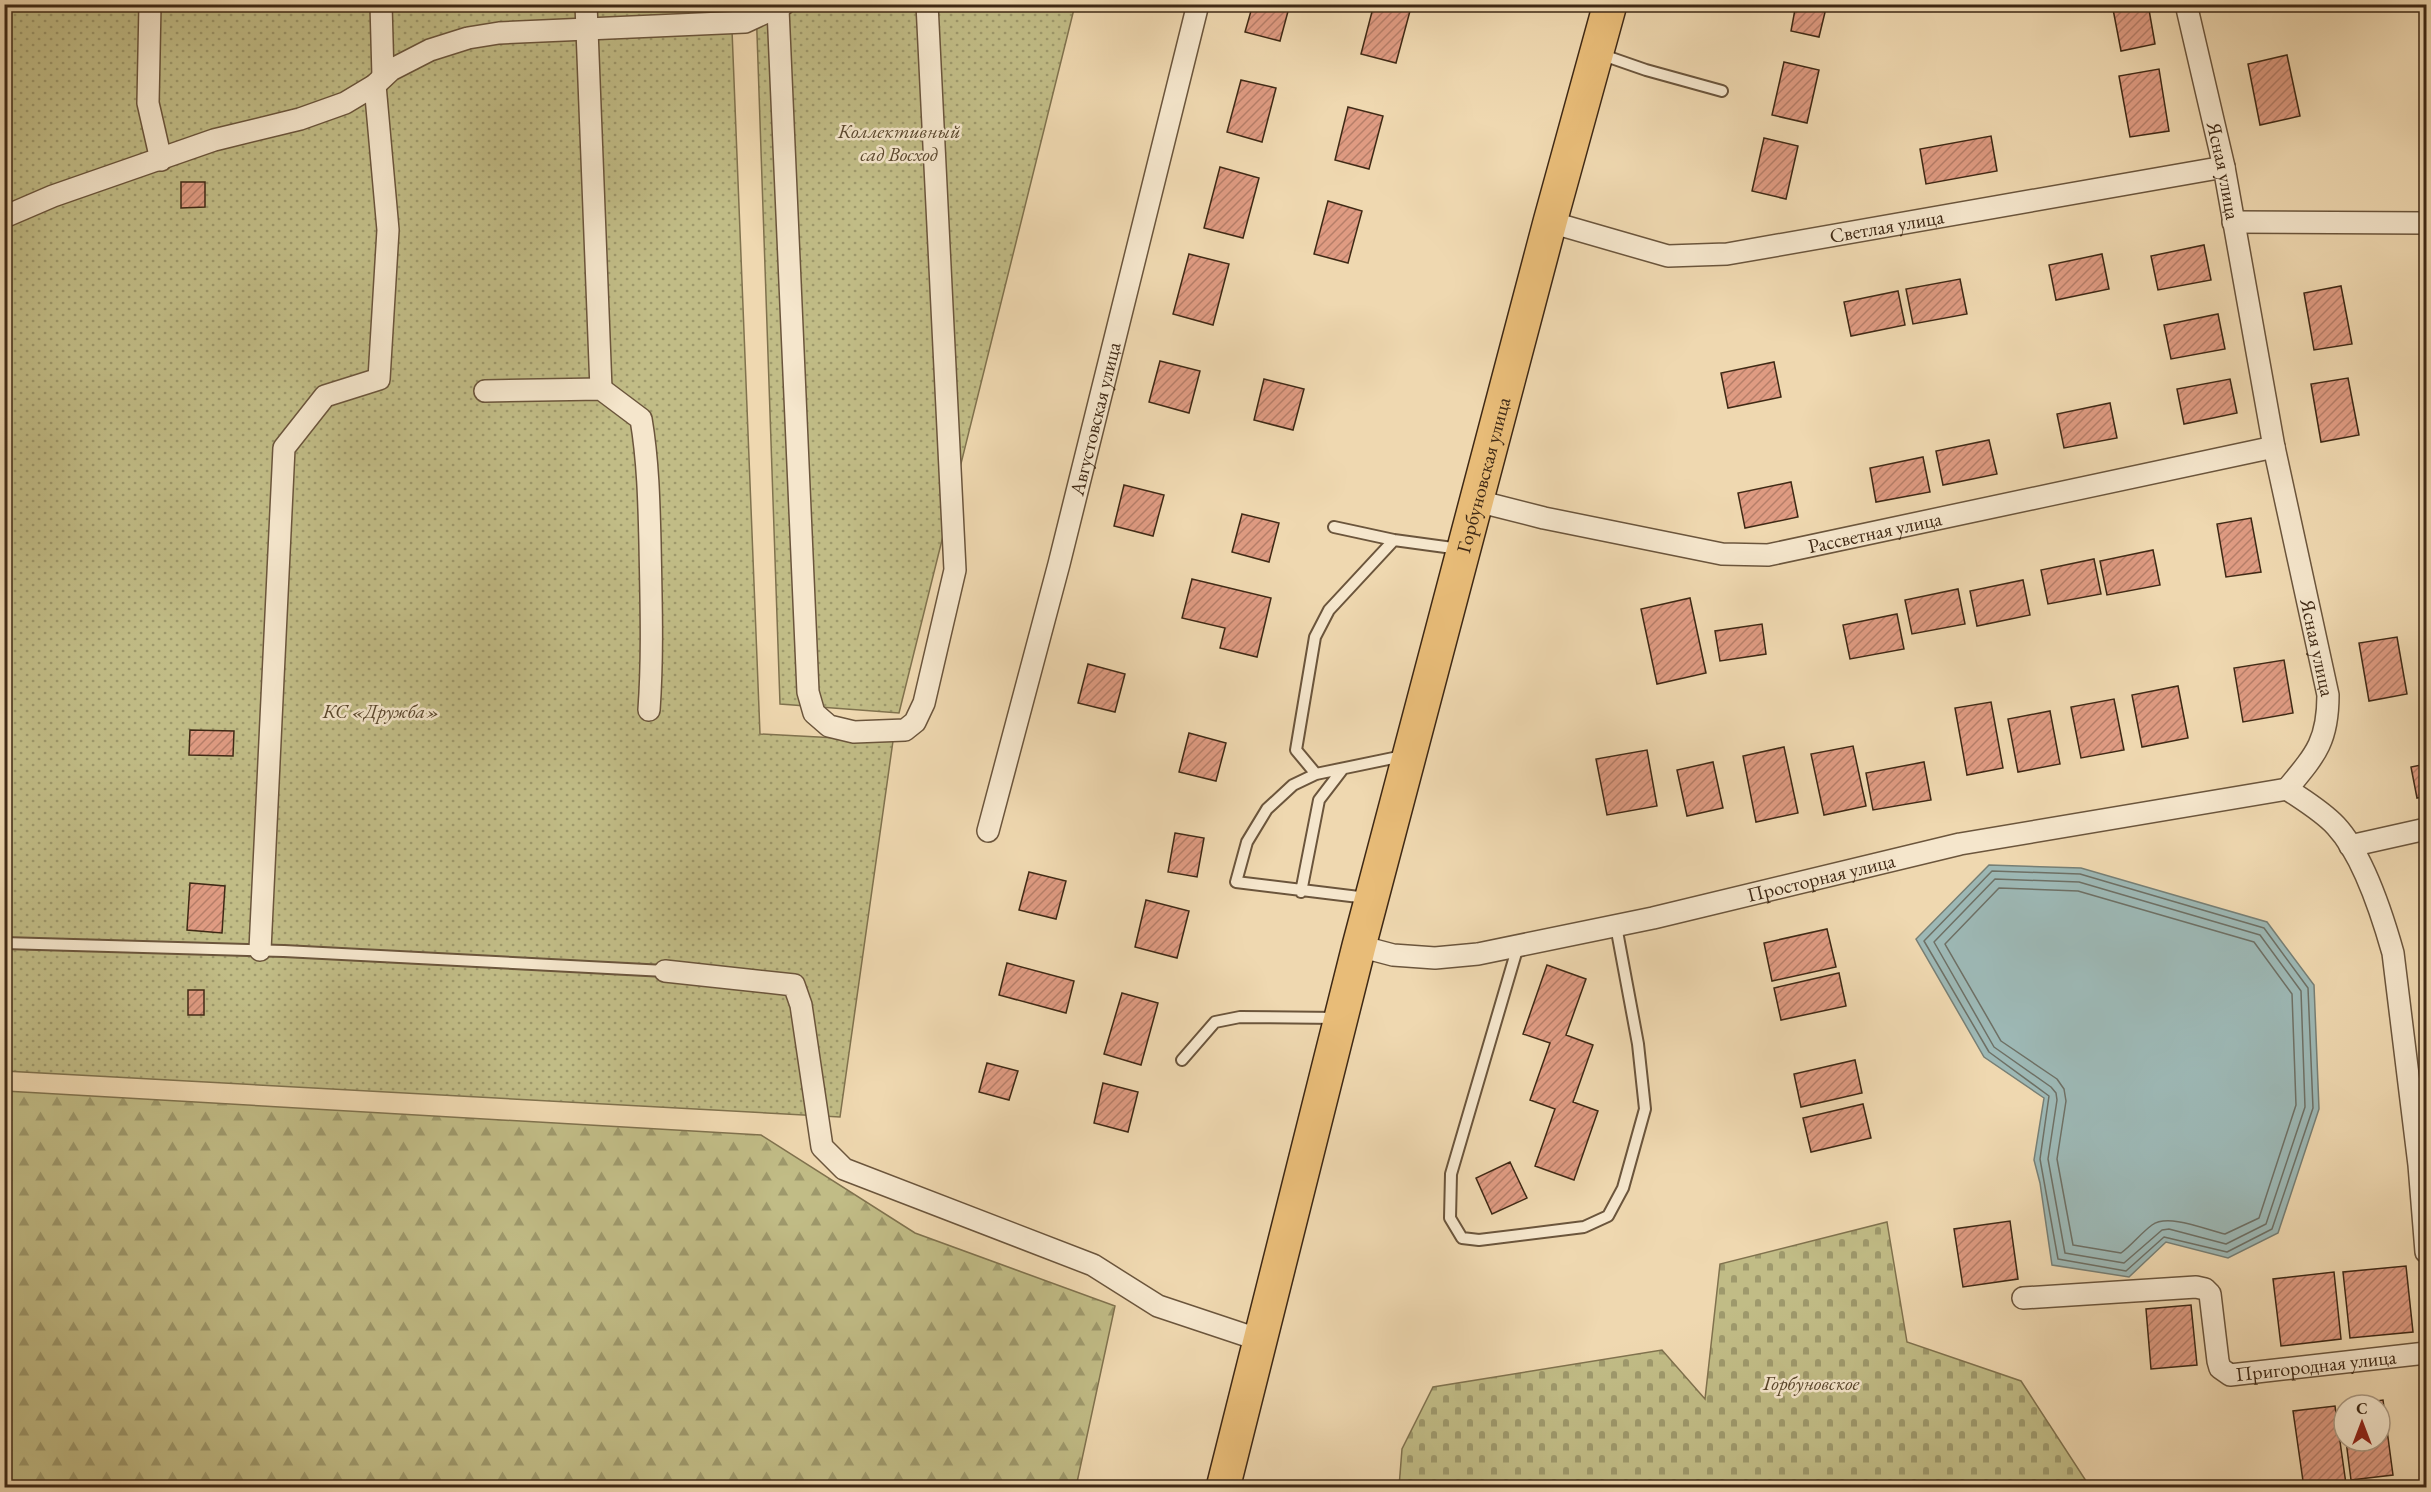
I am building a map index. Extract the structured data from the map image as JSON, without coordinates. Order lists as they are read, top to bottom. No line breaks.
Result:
{"streets":{"main road":["Горбуновская улица"],"street":["Ясная улица","Светлая улица","Августовская улица","Рассветная улица","Просторная улица","Пригородная улица"]},"crossings":[["Ясная улица","Светлая улица"],["Ясная улица","Рассветная улица"],["Ясная улица","Просторная улица"],["Светлая улица","Горбуновская улица"],["Горбуновская улица","Рассветная улица"],["Горбуновская улица","Просторная улица"]],"parks":["Коллективный сад Восход","КС «Дружба»","Горбуновское"],"north":"top"}
